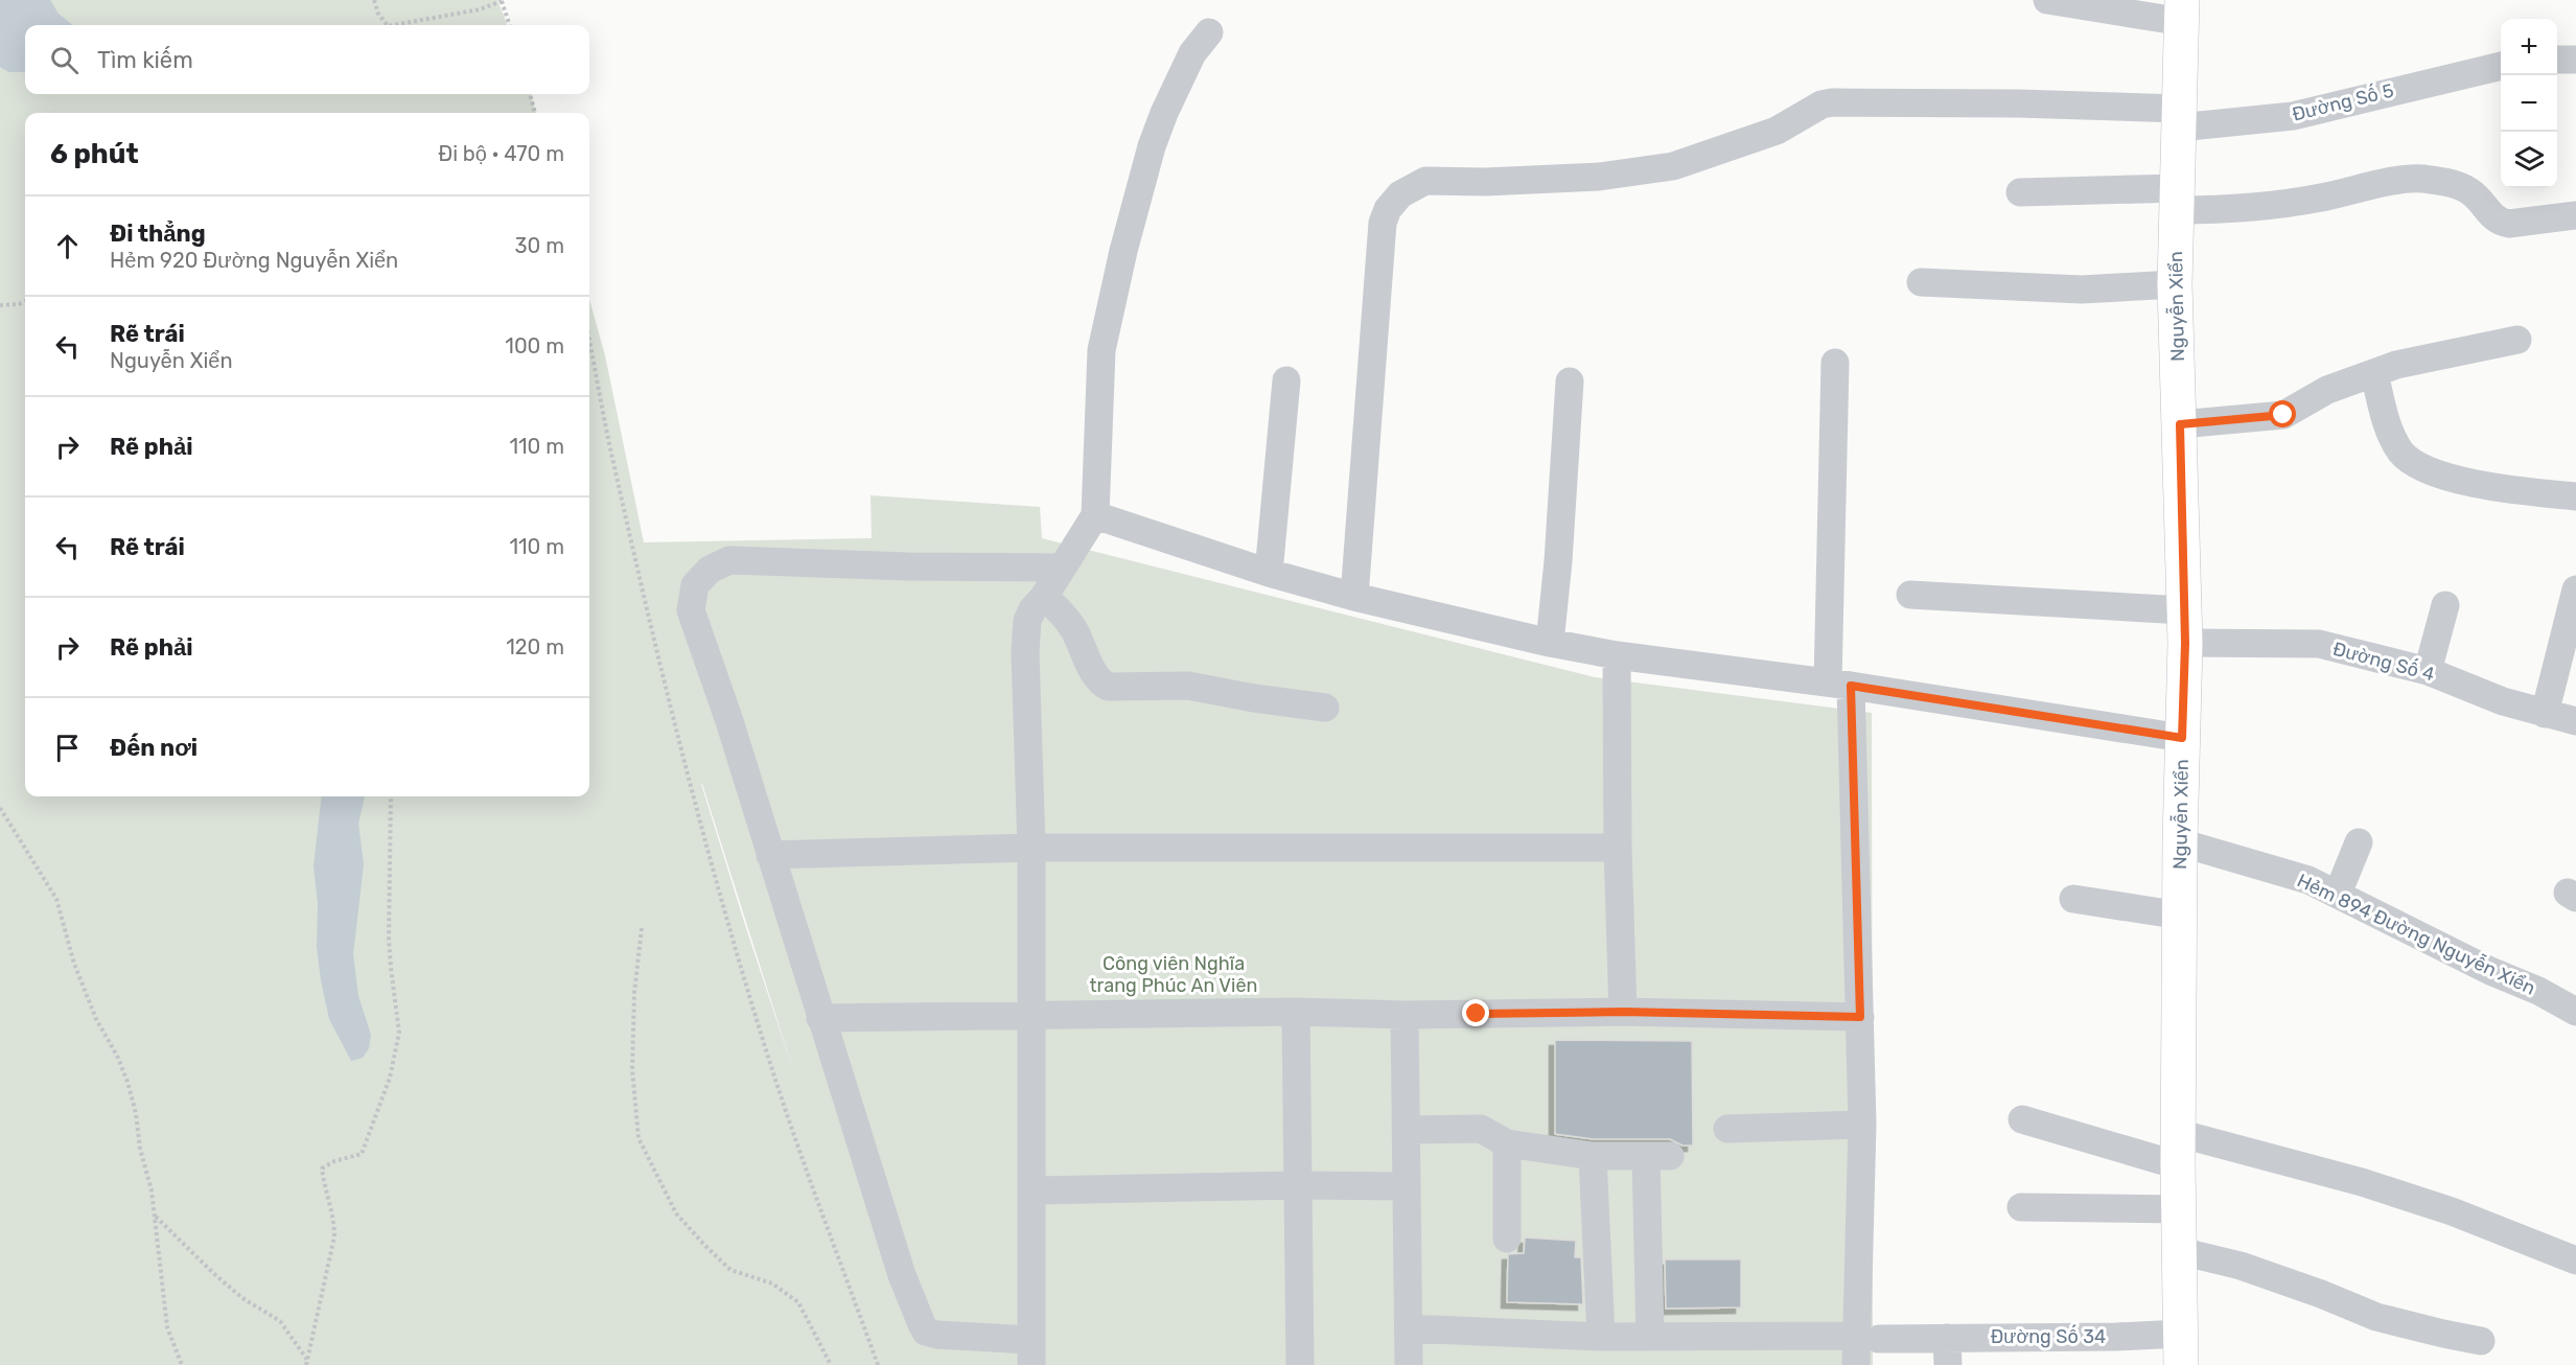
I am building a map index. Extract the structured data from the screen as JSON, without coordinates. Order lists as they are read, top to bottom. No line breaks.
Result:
{"streets":{"main road":["Nguyễn Xiển"],"street":["Đường Số 5","Đường Số 4","Hẻm 894 Đường Nguyễn Xiển","Đường Số 34"]},"crossings":[["Đường Số 5","Nguyễn Xiển"],["Nguyễn Xiển","Đường Số 4"],["Nguyễn Xiển","Hẻm 894 Đường Nguyễn Xiển"],["Nguyễn Xiển","Đường Số 34"]],"parks":["Công viên Nghĩa trang Phúc An Viên"],"page":{"map_buttons":["+","−"],"search":"Tìm kiếm","heading":["6 phút","Đi bộ · 470 m"],"list":[["Đi thẳng","Hẻm 920 Đường Nguyễn Xiển","30 m"],["Rẽ trái","Nguyễn Xiển","100 m"],["Rẽ phải","110 m"],["Rẽ trái","110 m"],["Rẽ phải","120 m"],"Đến nơi"]}}
